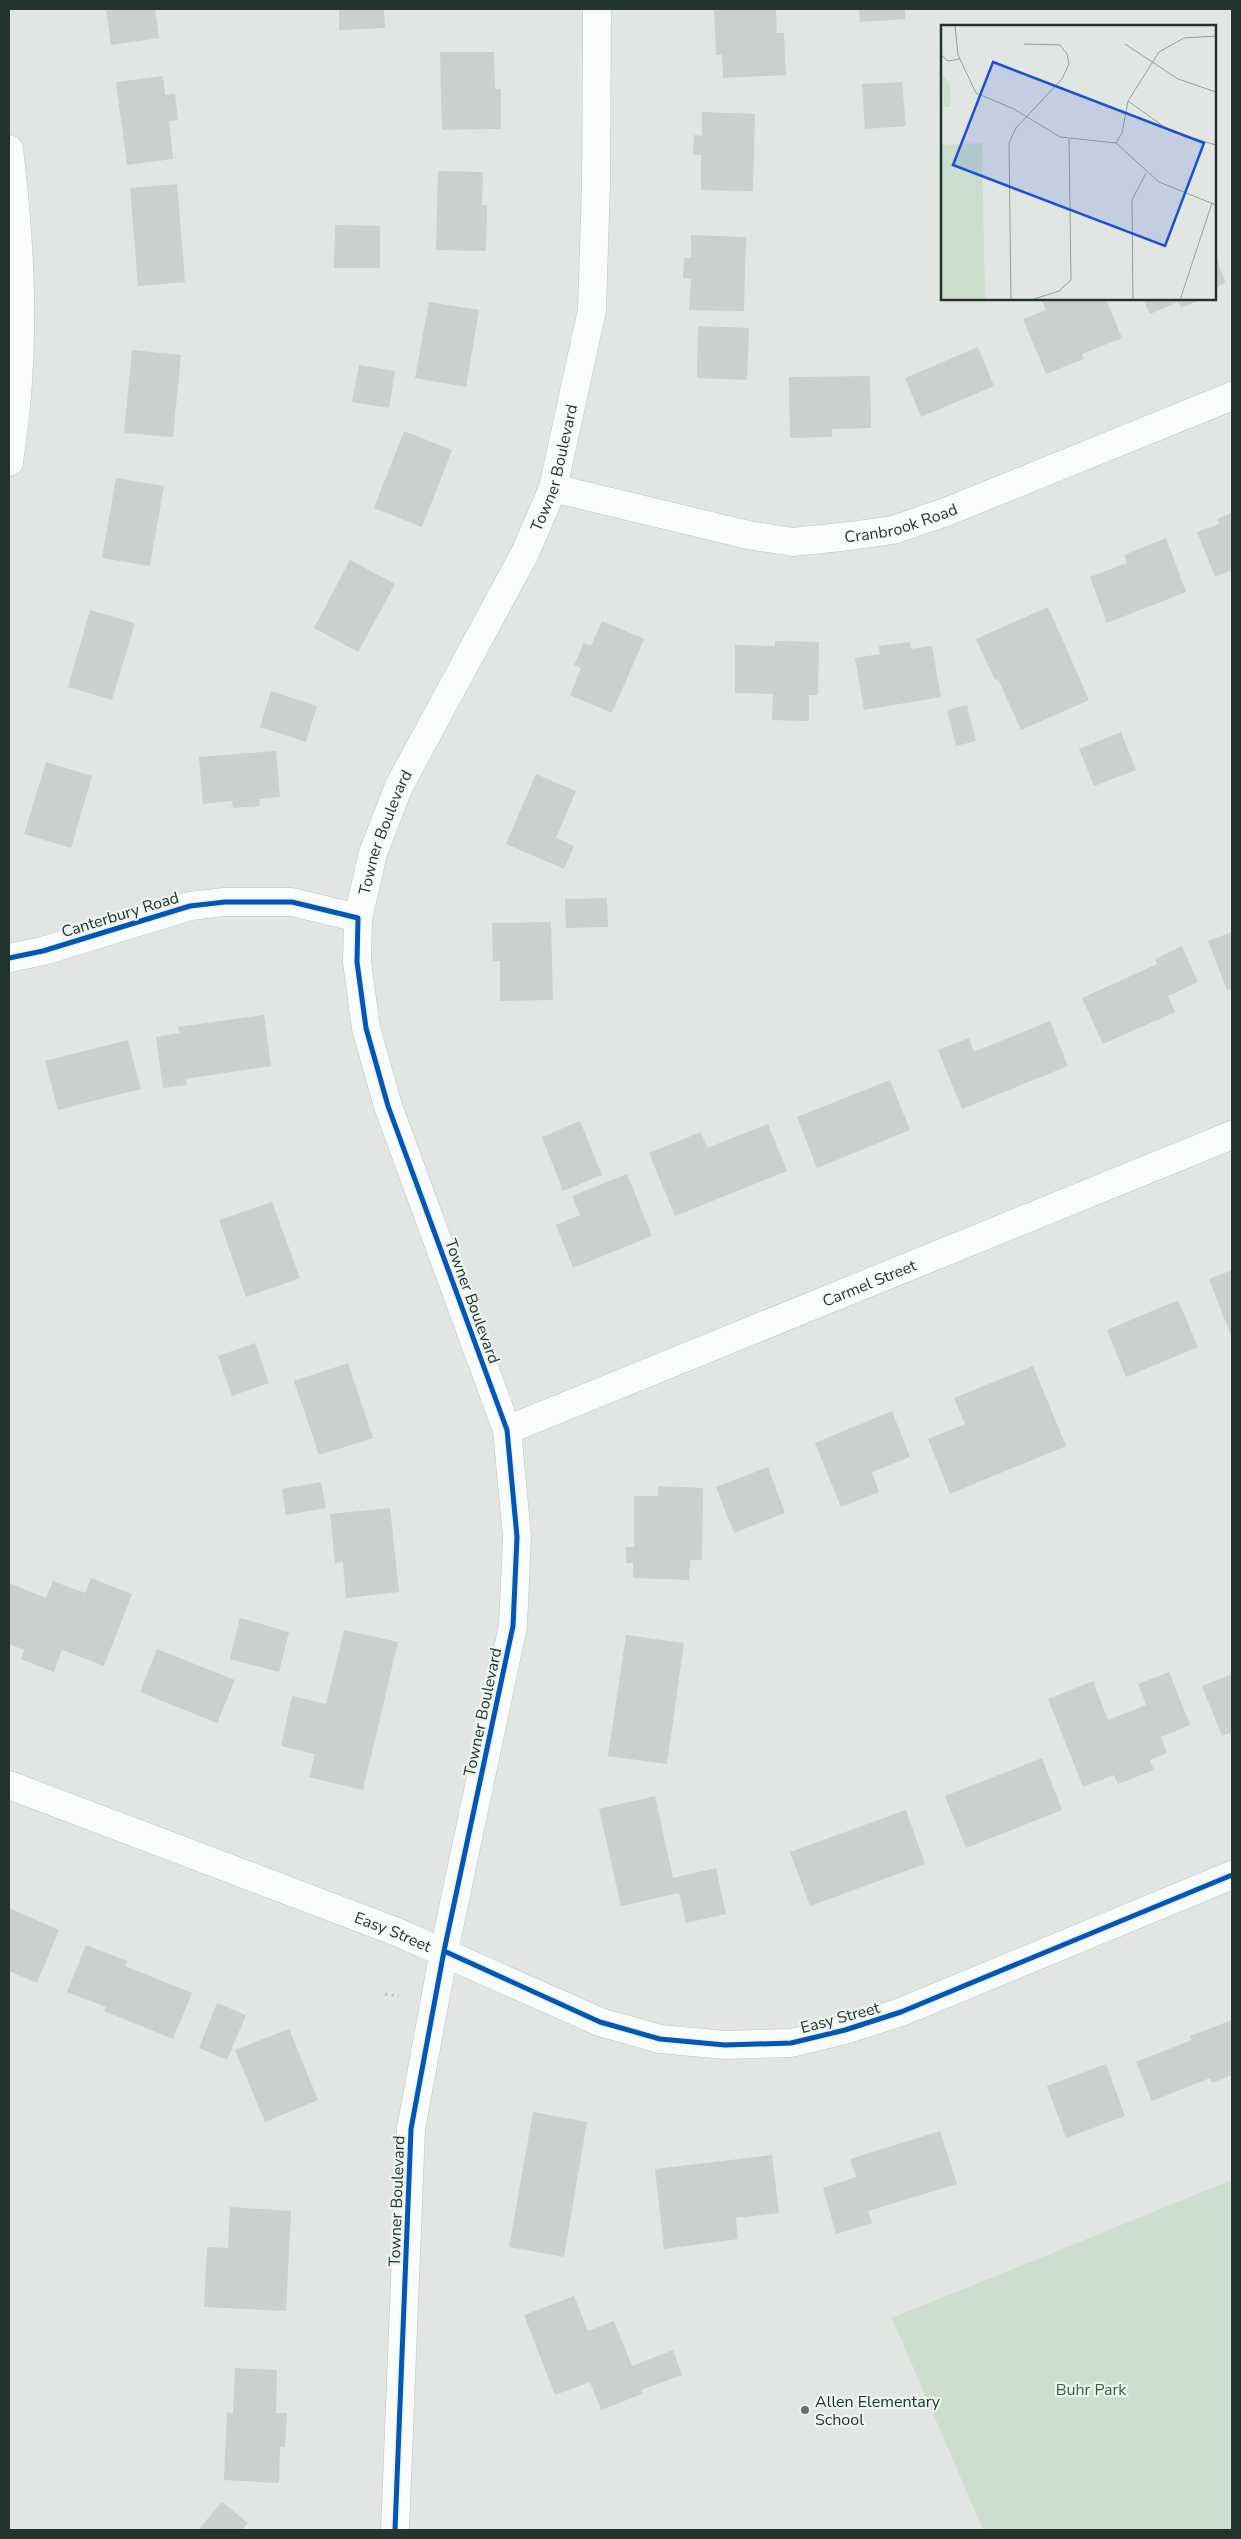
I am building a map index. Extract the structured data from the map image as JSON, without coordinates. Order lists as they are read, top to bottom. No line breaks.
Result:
{"streets":{"street":["Towner Boulevard","Cranbrook Road","Canterbury Road","Carmel Street","Easy Street"]},"crossings":[["Towner Boulevard","Cranbrook Road"],["Towner Boulevard","Canterbury Road"],["Towner Boulevard","Carmel Street"],["Towner Boulevard","Easy Street"]],"parks":["Buhr Park"],"places":["Allen Elementary School"]}
